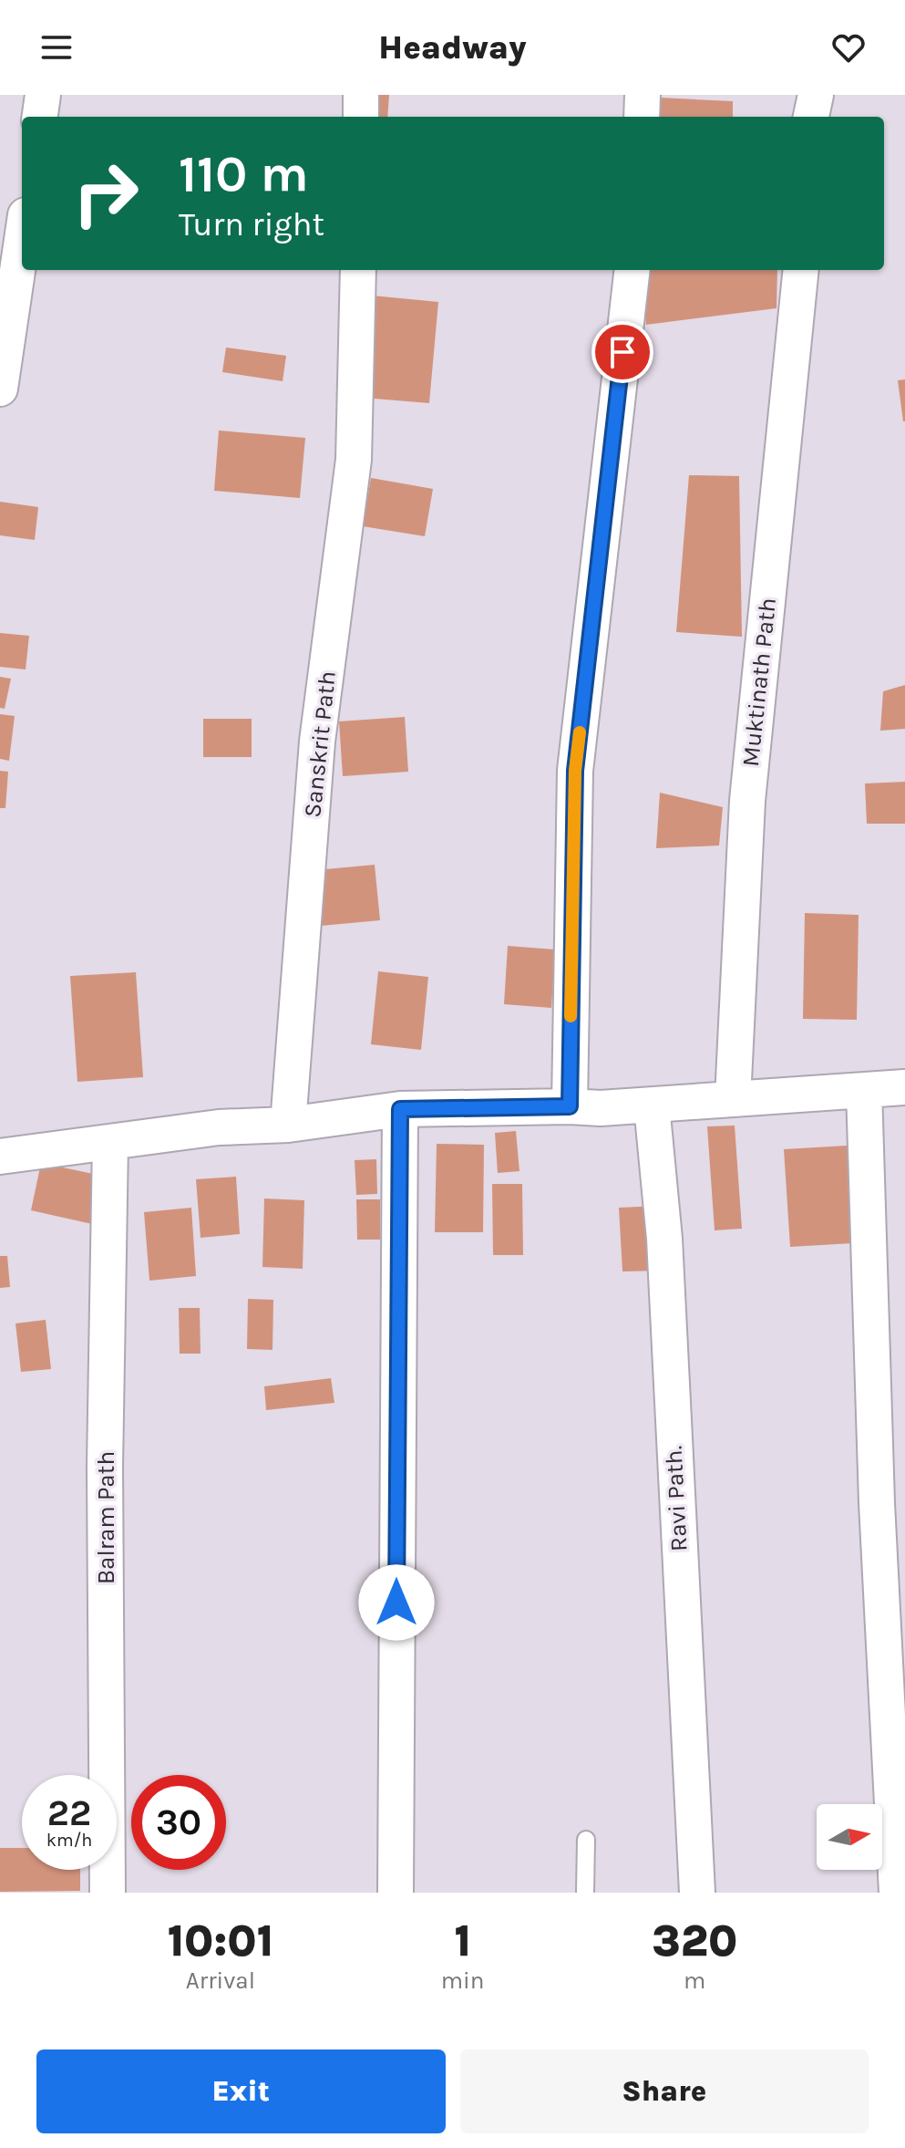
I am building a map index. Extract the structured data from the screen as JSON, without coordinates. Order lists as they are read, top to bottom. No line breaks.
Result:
{"streets":{"street":["Muktinath Path","Sanskrit Path","Ravi Path.","Balram Path"]},"north":"right","page":{"header":"Headway","turn":["110 m","Turn right"],"speed":"22 km/h","limit":"30","eta":["10:01","Arrival","1","min","320","m"],"buttons":["Exit","Share"]}}
